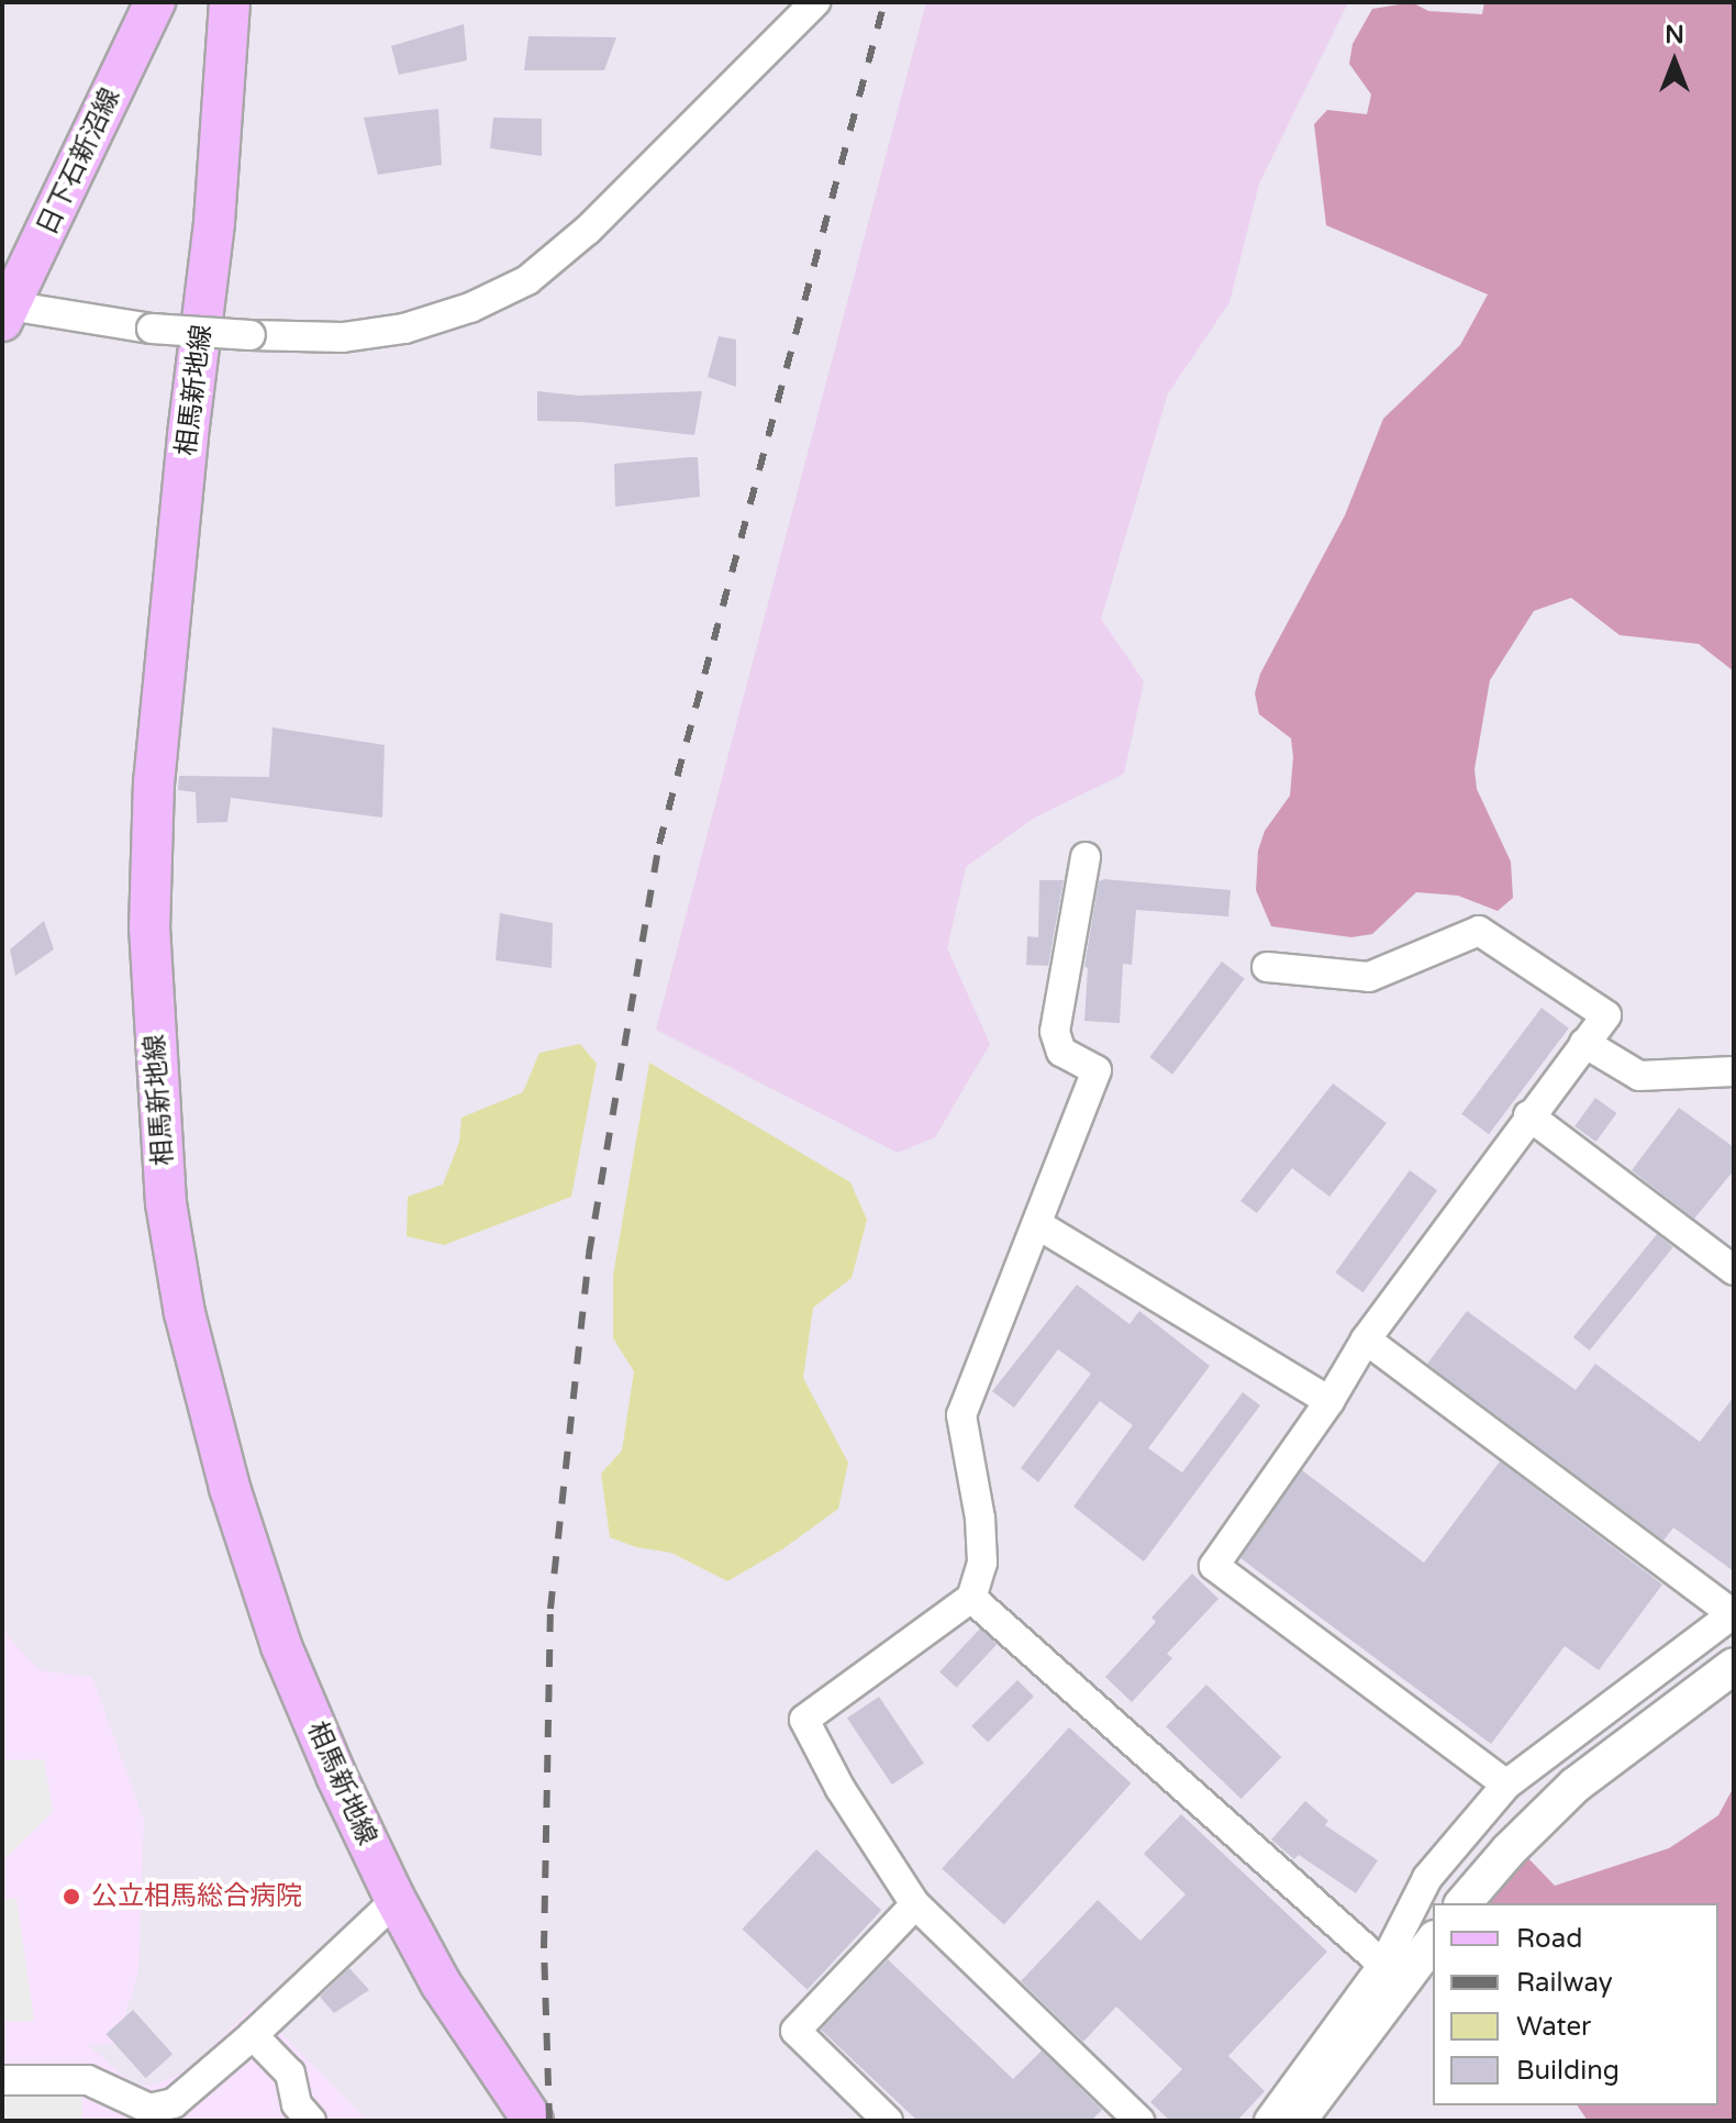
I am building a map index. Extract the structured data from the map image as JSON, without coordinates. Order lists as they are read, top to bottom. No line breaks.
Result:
{"streets":{"main road":["日下石新沼線","相馬新地線"]},"places":["公立相馬総合病院"],"legend":["Road","Railway","Water","Building"],"north":"top"}
